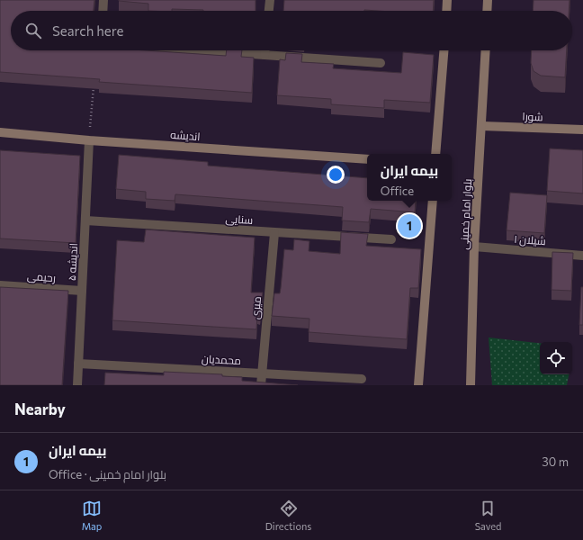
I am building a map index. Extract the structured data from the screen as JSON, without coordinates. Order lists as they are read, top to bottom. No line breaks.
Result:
{"streets":{"main road":["شورا","اندیشه","بلوار امام خمینی"],"street":["سنایی","شیلان ۱","اندیشه ۵","رحیمی","میری","محمدیان"]},"crossings":[["شورا","بلوار امام خمینی"],["اندیشه","اندیشه ۵"],["بلوار امام خمینی","شیلان ۱"],["سنایی","اندیشه ۵"],["سنایی","میری"],["اندیشه ۵","رحیمی"],["اندیشه ۵","محمدیان"],["میری","محمدیان"]],"page":{"search":"Search here","popup":["بیمه ایران","Office"],"pins":"1","heading":"Nearby","list":[{"mark":"1","name":"بیمه ایران","note":"Office · بلوار امام خمینی","value":"30 m"}],"nav":["Map","Directions","Saved"]}}
